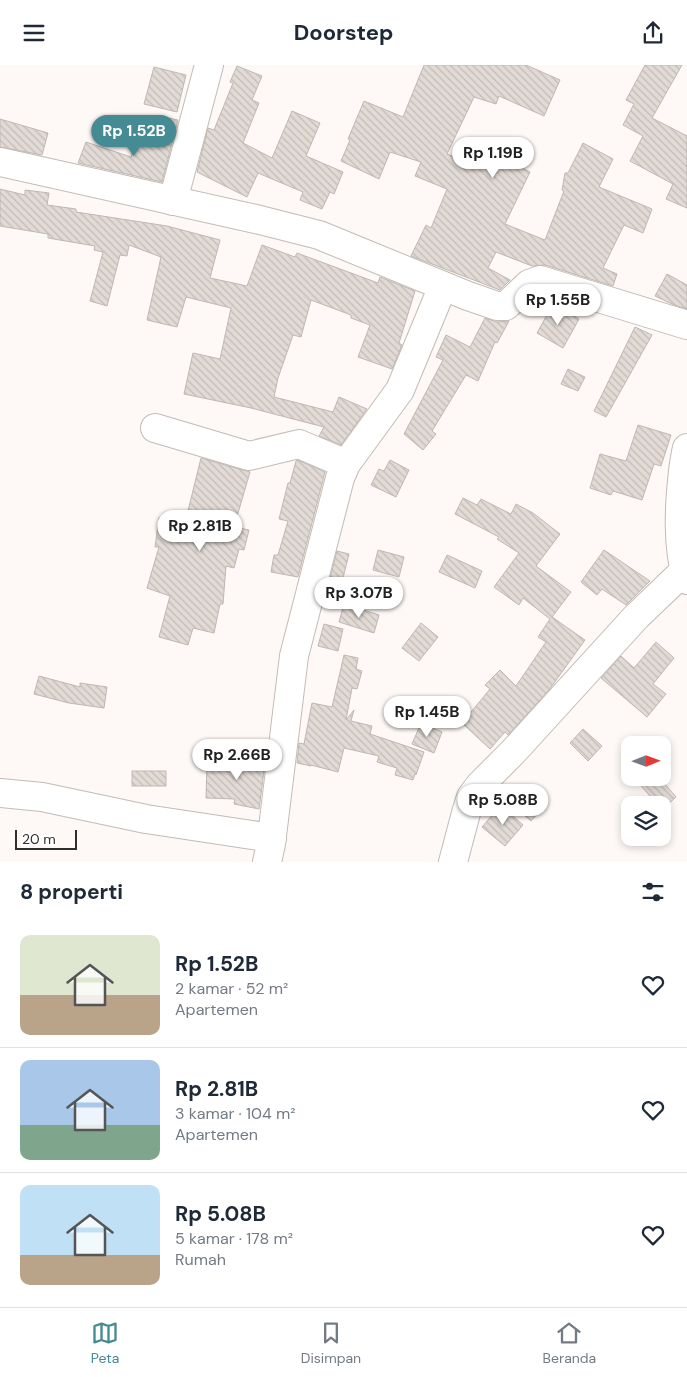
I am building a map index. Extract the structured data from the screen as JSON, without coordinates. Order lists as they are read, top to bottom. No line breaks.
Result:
{"scale_bar":"20 m","north":"right","page":{"header":"Doorstep","price":["Rp 1.52B","Rp 1.19B","Rp 1.55B","Rp 2.81B","Rp 3.07B","Rp 1.45B","Rp 2.66B","Rp 5.08B"],"scale":"20 m","heading":"8 properti","list":[{"name":"Rp 1.52B","note":"2 kamar · 52 m² · Apartemen"},{"name":"Rp 2.81B","note":"3 kamar · 104 m² · Apartemen"},{"name":"Rp 5.08B","note":"5 kamar · 178 m² · Rumah"}],"tabs":["Peta","Disimpan","Beranda"]}}
